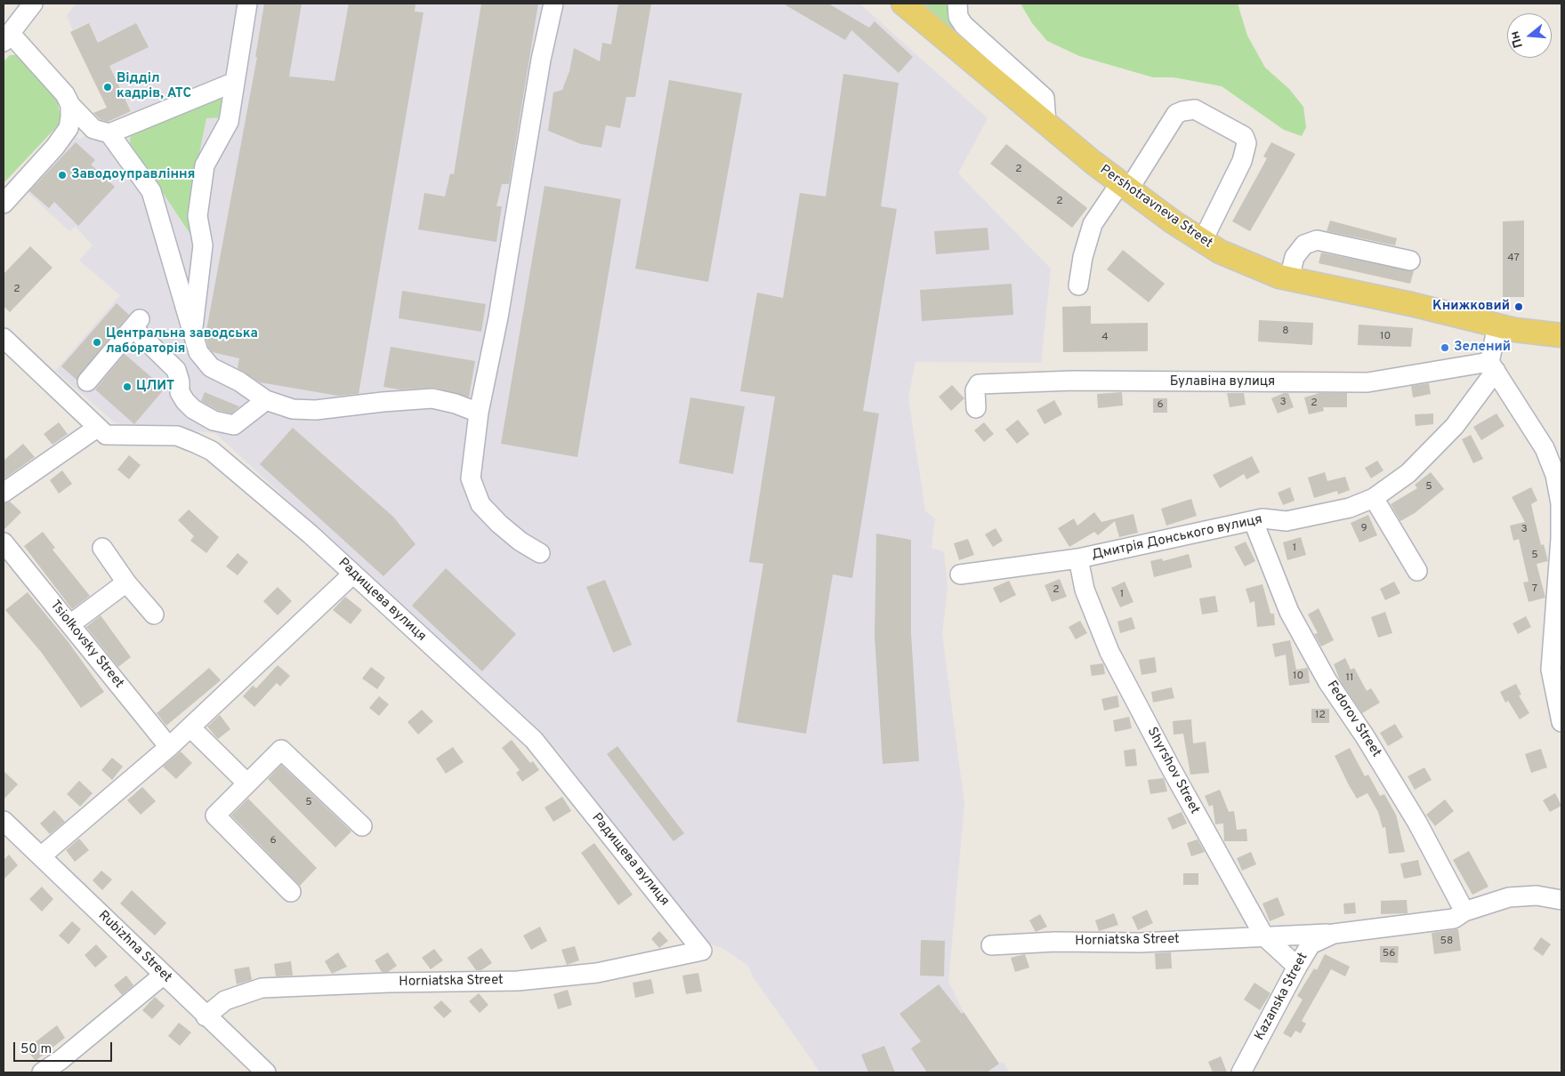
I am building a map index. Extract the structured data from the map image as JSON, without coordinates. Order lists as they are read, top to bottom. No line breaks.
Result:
{"streets":{"main road":["Pershotravneva Street"],"street":["Булавіна вулиця","Дмитрія Донського вулиця","Радищева вулиця","Tsiolkovsky Street","Fedorov Street","Shyrshov Street","Horniatska Street","Rubizhna Street","Kazanska Street"]},"crossings":[["Булавіна вулиця","Дмитрія Донського вулиця"],["Дмитрія Донського вулиця","Fedorov Street"],["Дмитрія Донського вулиця","Shyrshov Street"],["Радищева вулиця","Horniatska Street"],["Shyrshov Street","Horniatska Street"],["Shyrshov Street","Kazanska Street"],["Horniatska Street","Rubizhna Street"],["Horniatska Street","Kazanska Street"]],"places":["Відділ кадрів, АТС","Заводоуправління","Книжковий","Центральна заводська лабораторія","Зелений","ЦЛИТ"],"house_numbers":["2","2","47","2","8","10","4","3","2","6","5","9","3","1","5","7","2","1","10","11","12","5","6","58","56"],"scale_bar":"50 m","north":"left"}
